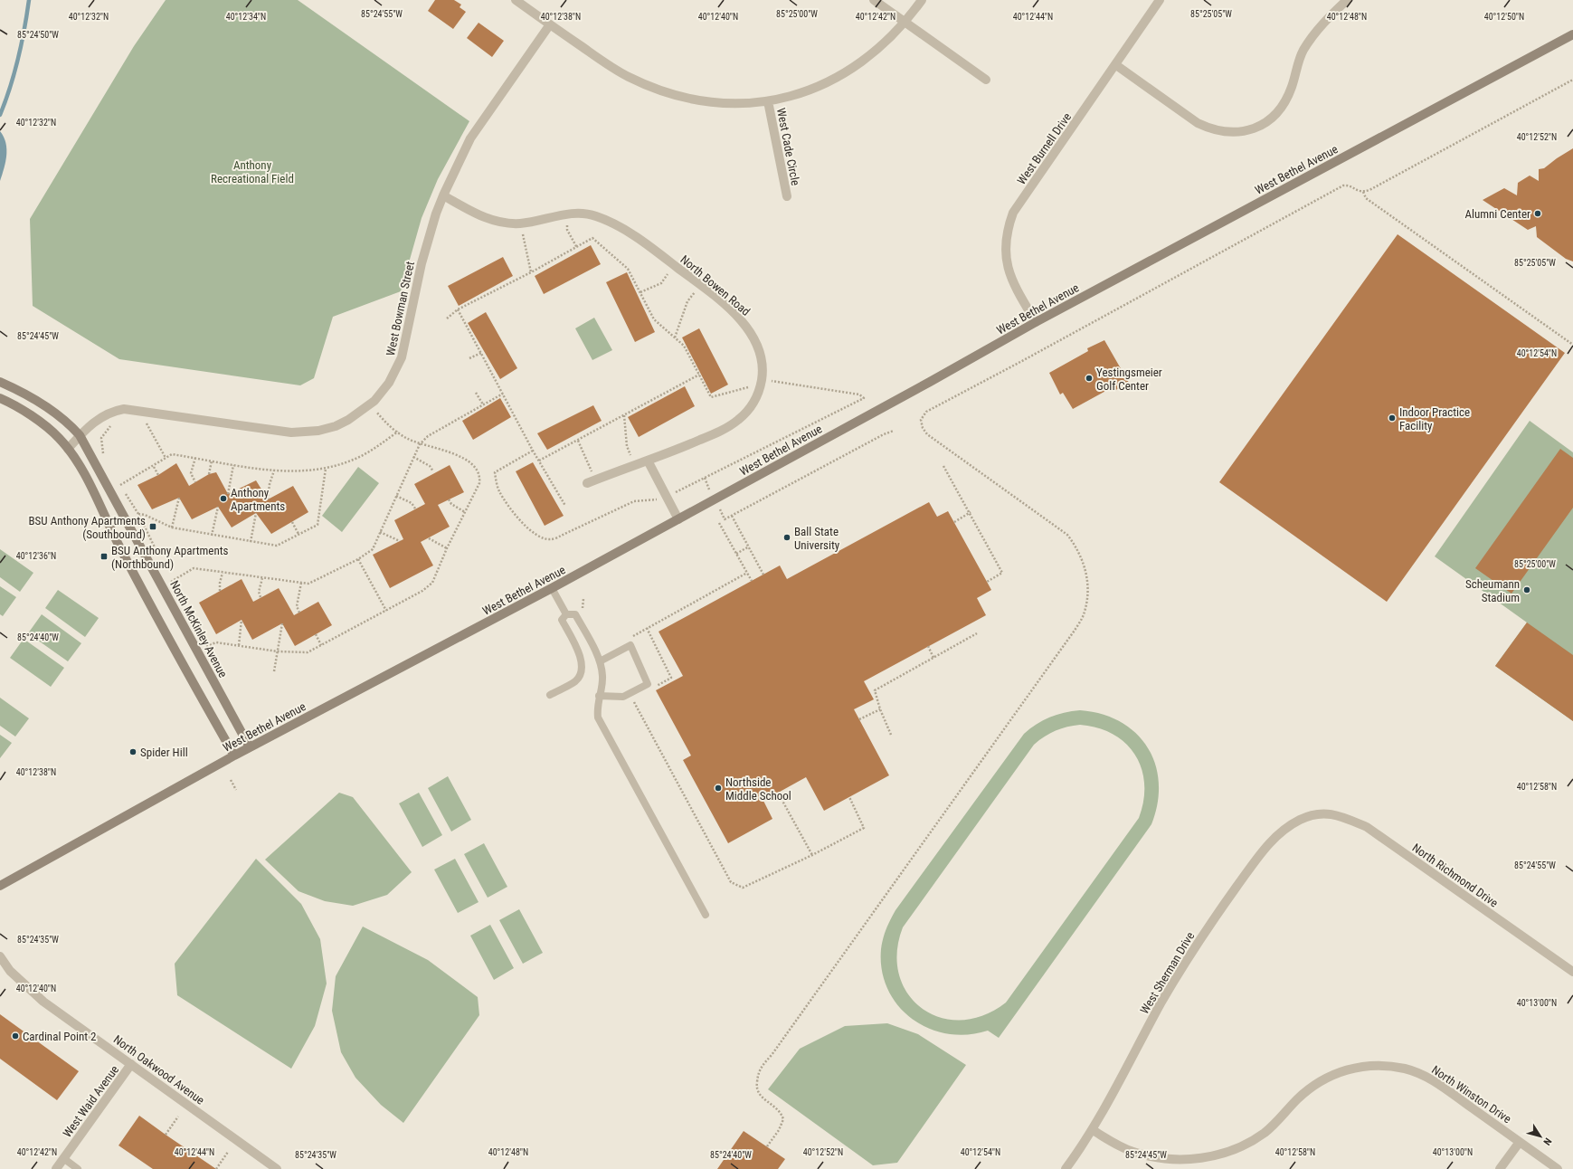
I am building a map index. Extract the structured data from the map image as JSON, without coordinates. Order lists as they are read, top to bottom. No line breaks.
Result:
{"streets":{"main road":["West Bethel Avenue","North McKinley Avenue"],"street":["West Cade Circle","West Burnell Drive","North Bowen Road","West Bowman Street","North Richmond Drive","West Sherman Drive","North Oakwood Avenue","North Winston Drive","West Waid Avenue"]},"crossings":[["West Burnell Drive","West Bethel Avenue"],["West Bethel Avenue","North McKinley Avenue"],["North Bowen Road","West Bowman Street"],["West Bowman Street","North McKinley Avenue"],["North Richmond Drive","West Sherman Drive"],["West Sherman Drive","North Winston Drive"],["North Oakwood Avenue","West Waid Avenue"]],"parks":["Anthony Recreational Field"],"places":{"other":["Alumni Center","Yestingsmeier Golf Center","Indoor Practice Facility","Anthony Apartments","Ball State University","Scheumann Stadium","Spider Hill","Northside Middle School","Cardinal Point 2"],"transit":["BSU Anthony Apartments (Southbound)","BSU Anthony Apartments (Northbound)"]},"north":"bottom right","coordinates":["85°24'55\"W","85°25'00\"W","85°25'05\"W","40°12'34\"N","40°12'40\"N","40°12'42\"N","40°12'44\"N","40°12'48\"N","40°12'50\"N","40°12'32\"N","40°12'38\"N","85°24'50\"W","40°12'52\"N","85°24'45\"W","40°12'54\"N","40°12'36\"N","85°24'40\"W","40°12'58\"N","85°24'35\"W","40°13'00\"N"]}
